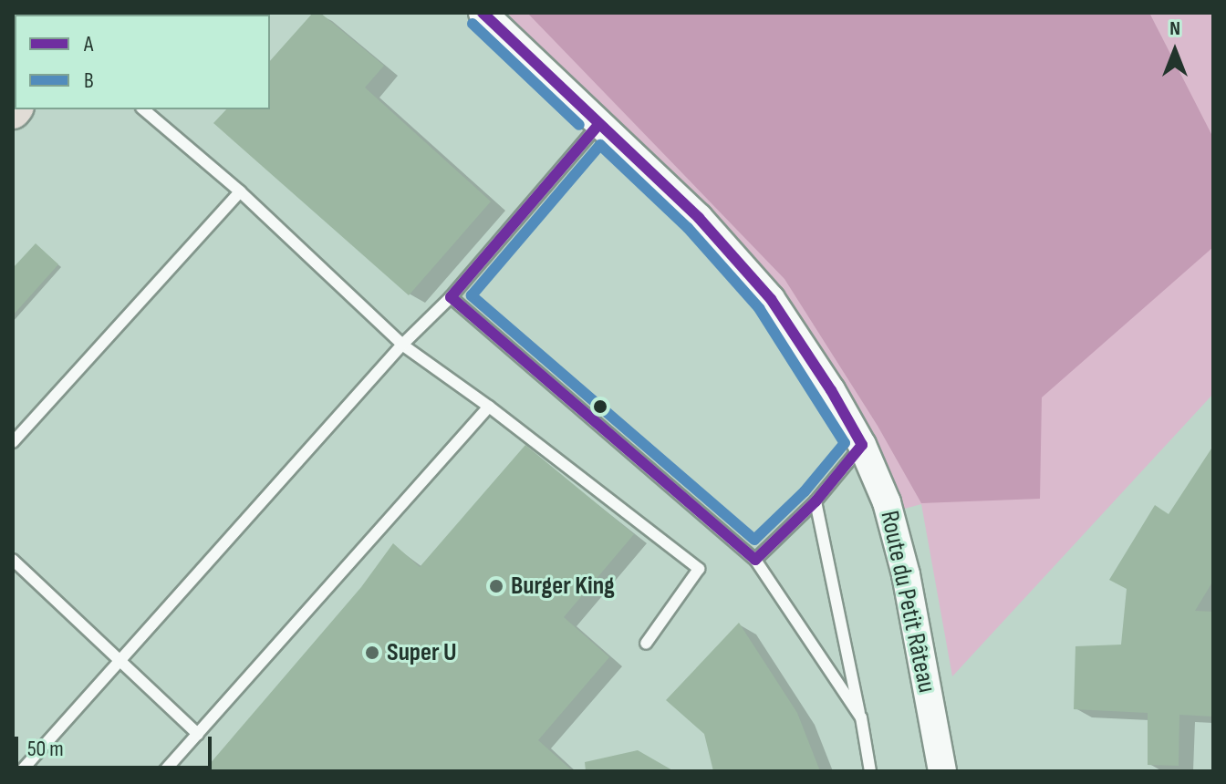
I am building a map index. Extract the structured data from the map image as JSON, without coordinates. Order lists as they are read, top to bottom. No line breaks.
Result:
{"streets":{"street":["Route du Petit Râteau"]},"places":["Burger King","Super U"],"lines":["transit line A","transit line B"],"legend":["A","B"],"scale_bar":"50 m","north":"top"}
